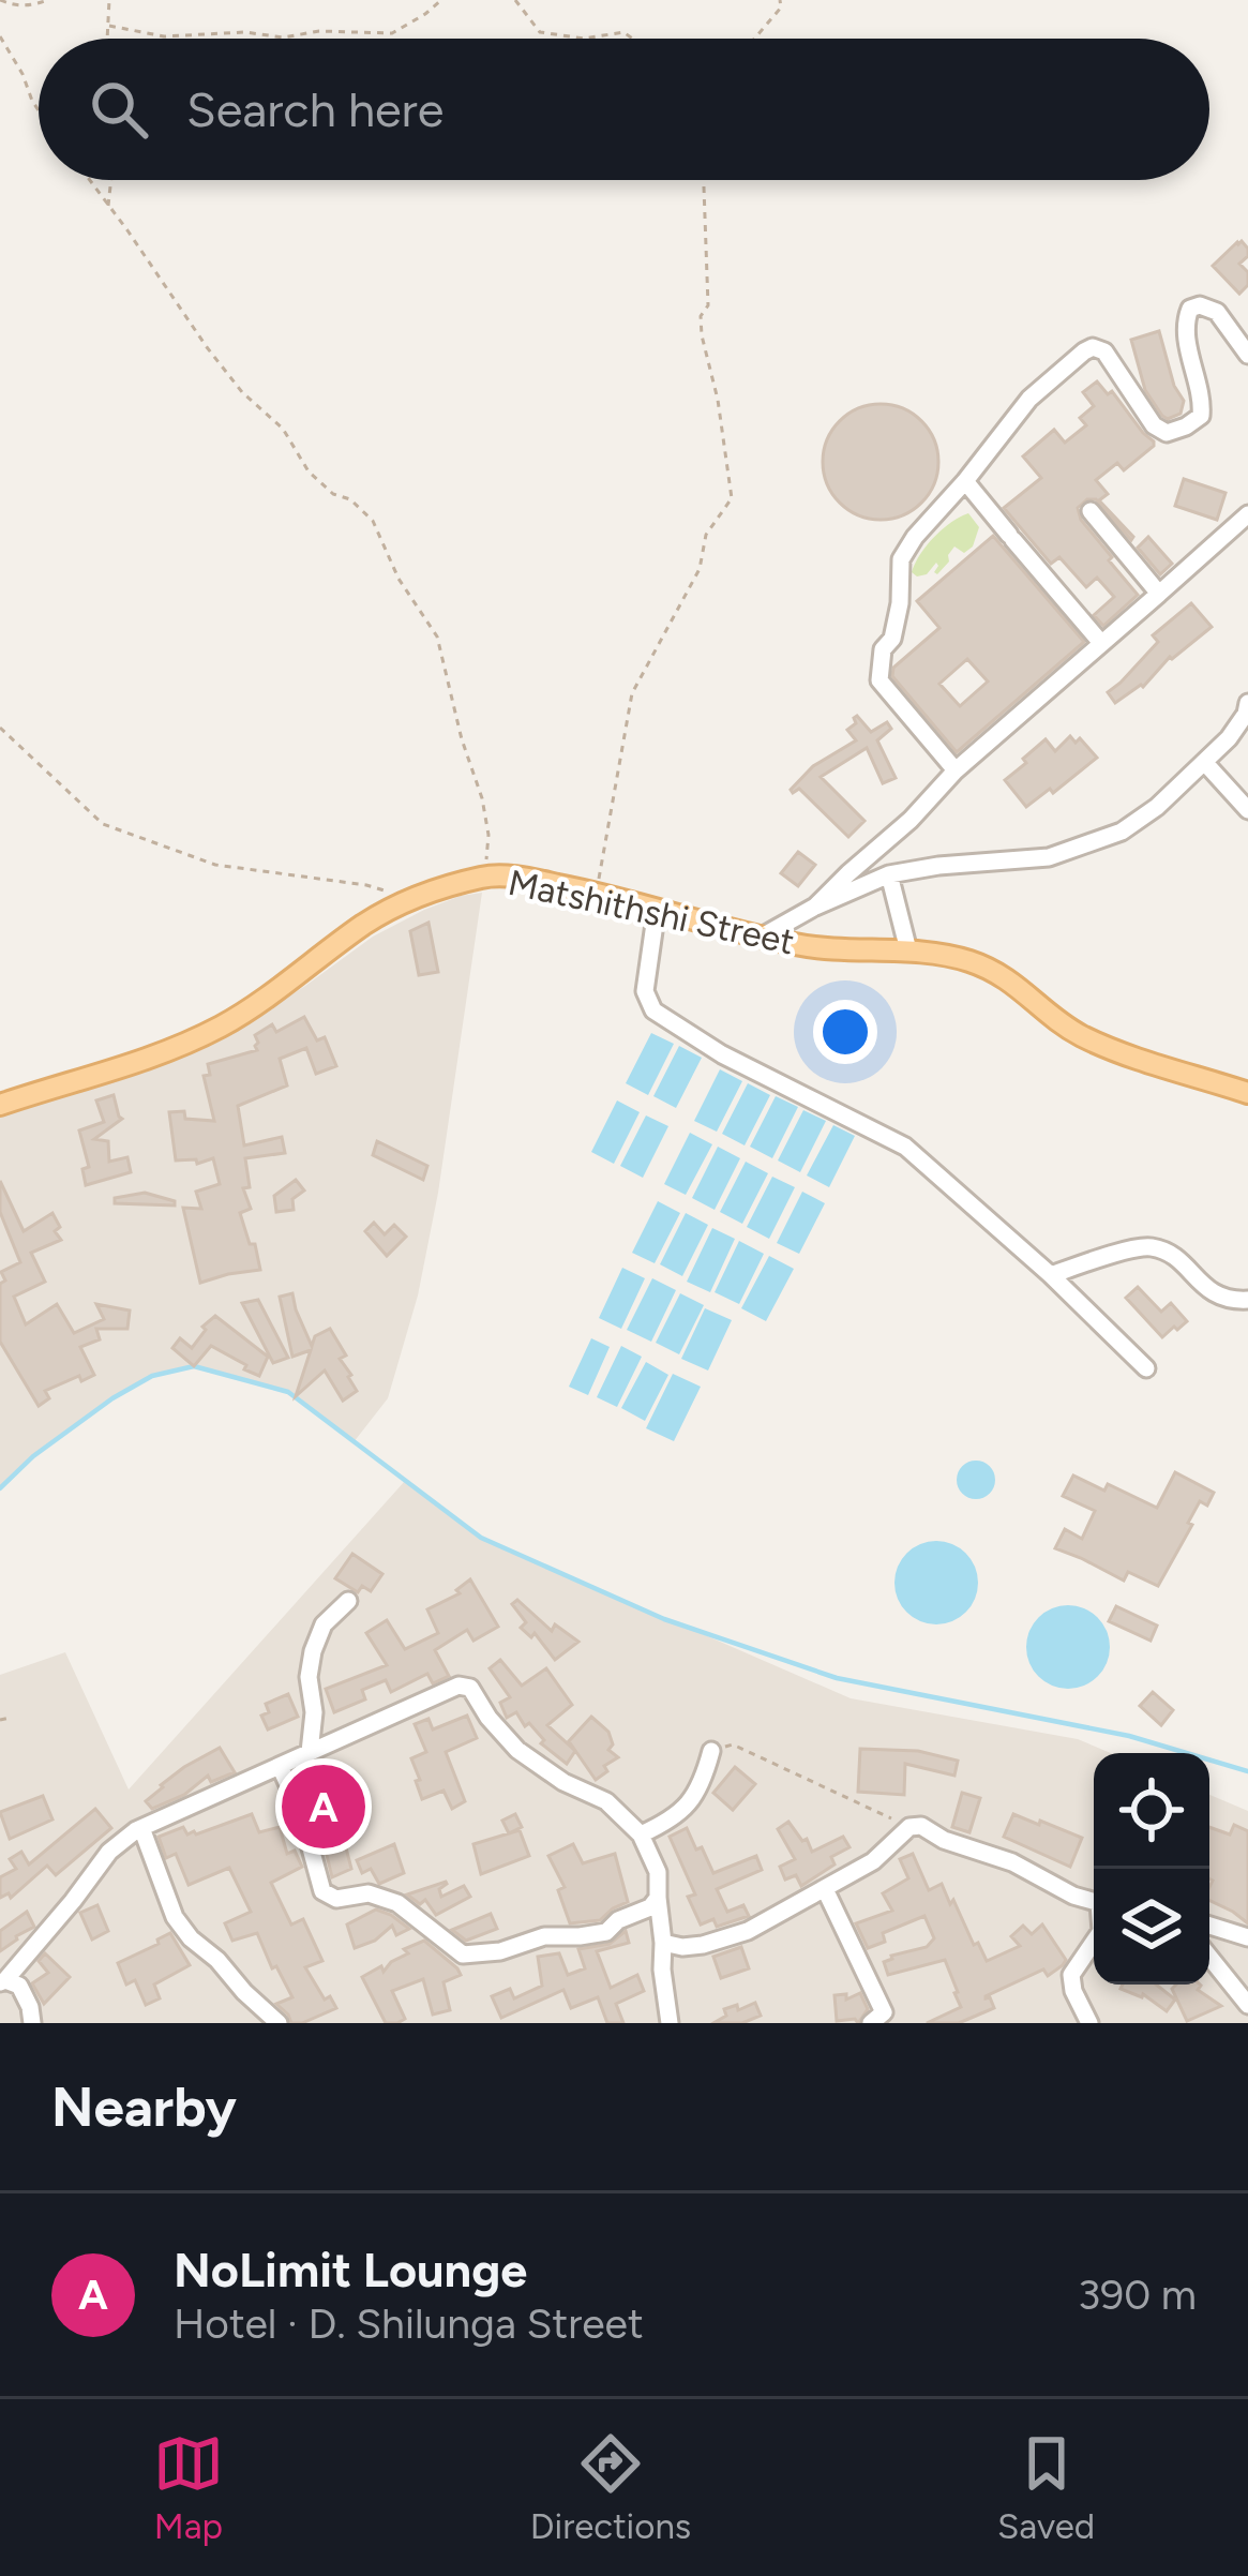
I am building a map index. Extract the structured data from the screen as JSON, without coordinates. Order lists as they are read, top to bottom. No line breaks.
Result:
{"streets":{"main road":["Matshithshi Street"]},"page":{"search":"Search here","pins":"A","heading":"Nearby","list":[{"mark":"A","name":"NoLimit Lounge","note":"Hotel · D. Shilunga Street","value":"390 m"}],"nav":["Map","Directions","Saved"]}}
